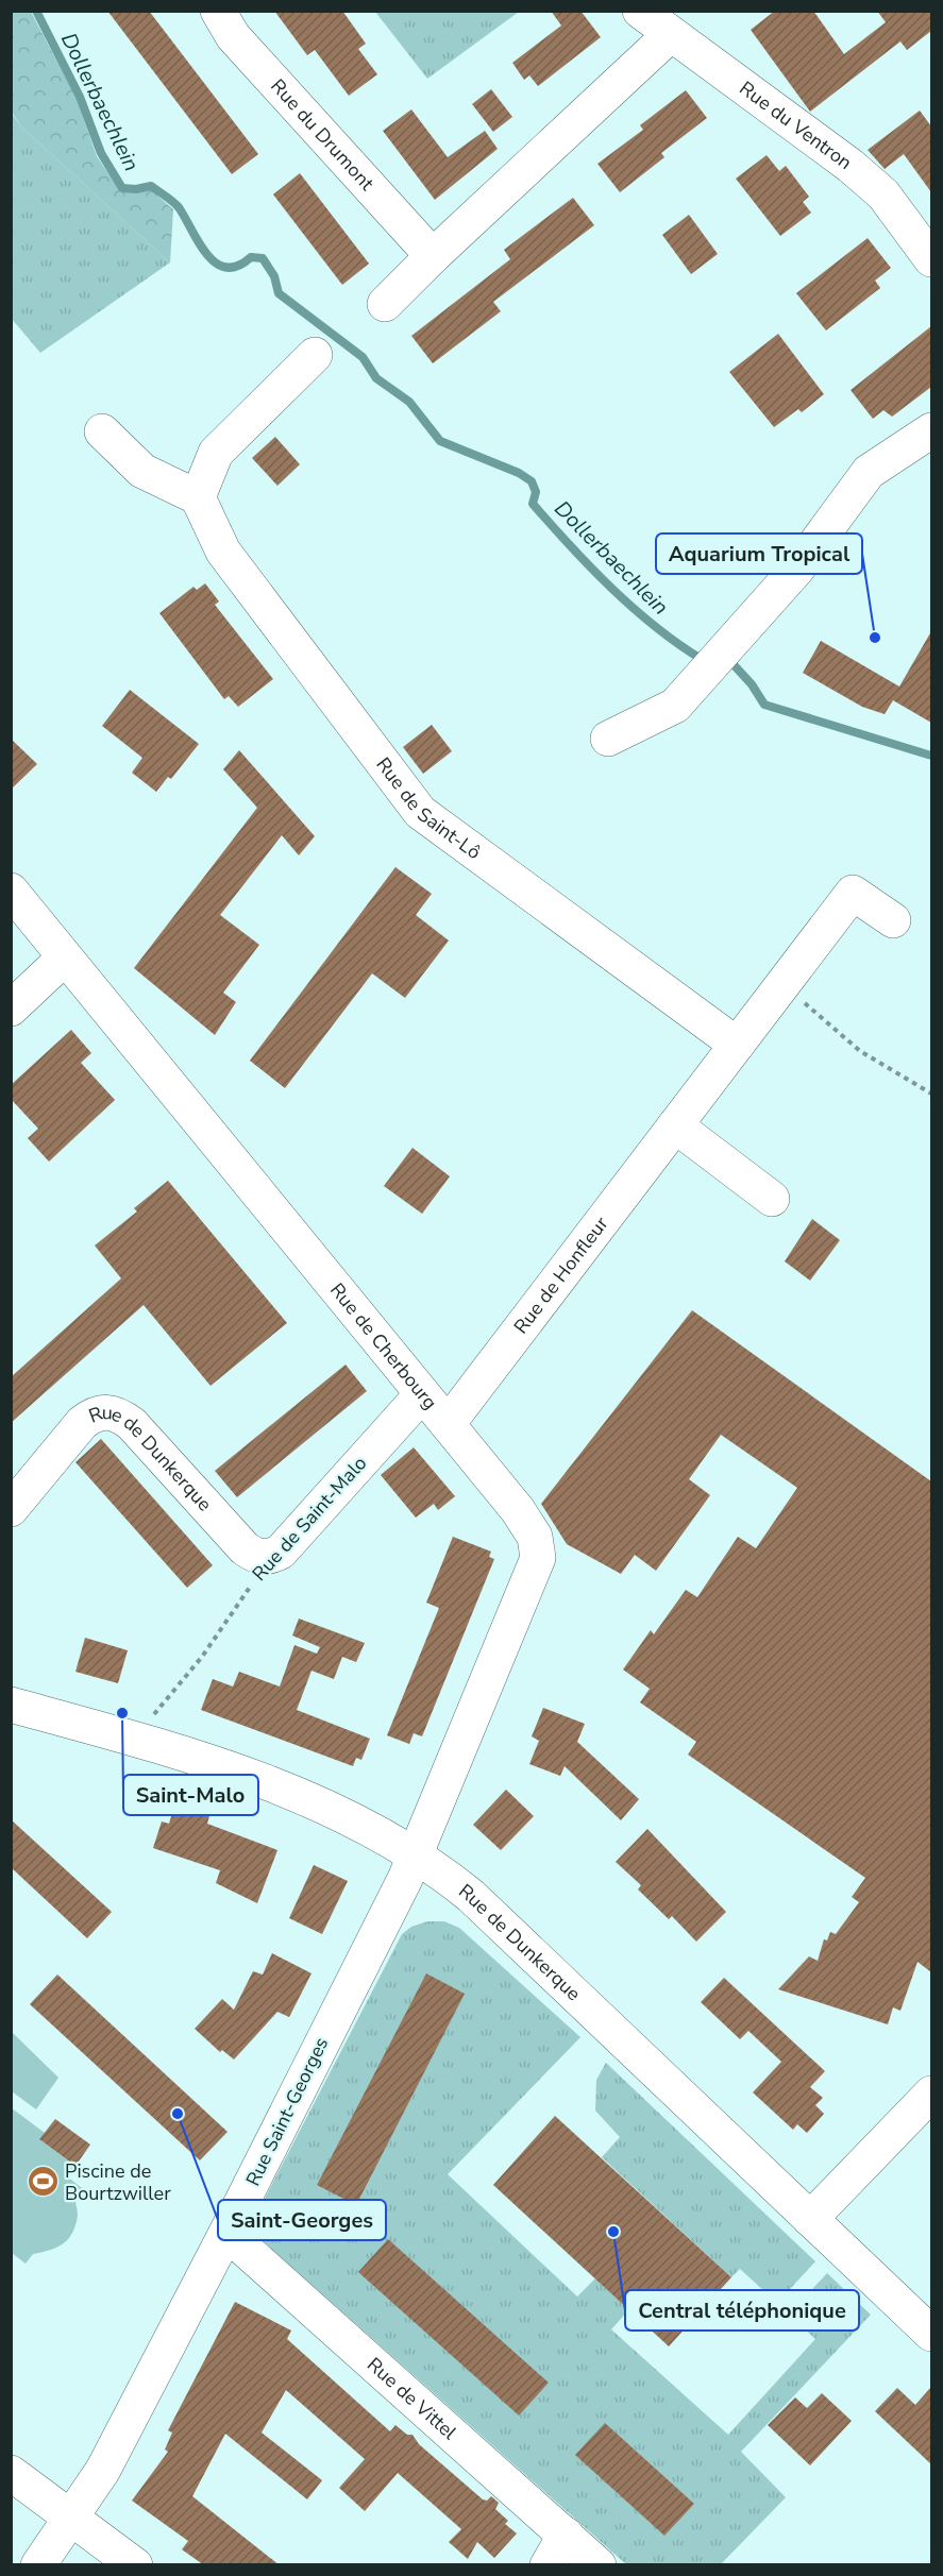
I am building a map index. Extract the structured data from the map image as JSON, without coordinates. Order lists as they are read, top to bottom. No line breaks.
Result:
{"streets":{"street":["Rue du Ventron","Rue du Drumont","Rue de Saint-Lô","Rue de Honfleur","Rue de Cherbourg","Rue de Dunkerque","Rue de Saint-Malo","Rue Saint-Georges","Rue de Vittel"]},"crossings":[["Rue de Saint-Lô","Rue de Honfleur"],["Rue de Honfleur","Rue de Cherbourg"],["Rue de Cherbourg","Rue de Dunkerque"],["Rue de Cherbourg","Rue de Saint-Malo"],["Rue de Cherbourg","Rue Saint-Georges"],["Rue de Dunkerque","Rue de Saint-Malo"],["Rue de Dunkerque","Rue Saint-Georges"],["Rue Saint-Georges","Rue de Vittel"]],"water":["Dollerbaechlein"],"places":{"other":["Aquarium Tropical","Saint-Malo","Saint-Georges","Central téléphonique"],"sports":["Piscine de Bourtzwiller"]}}
